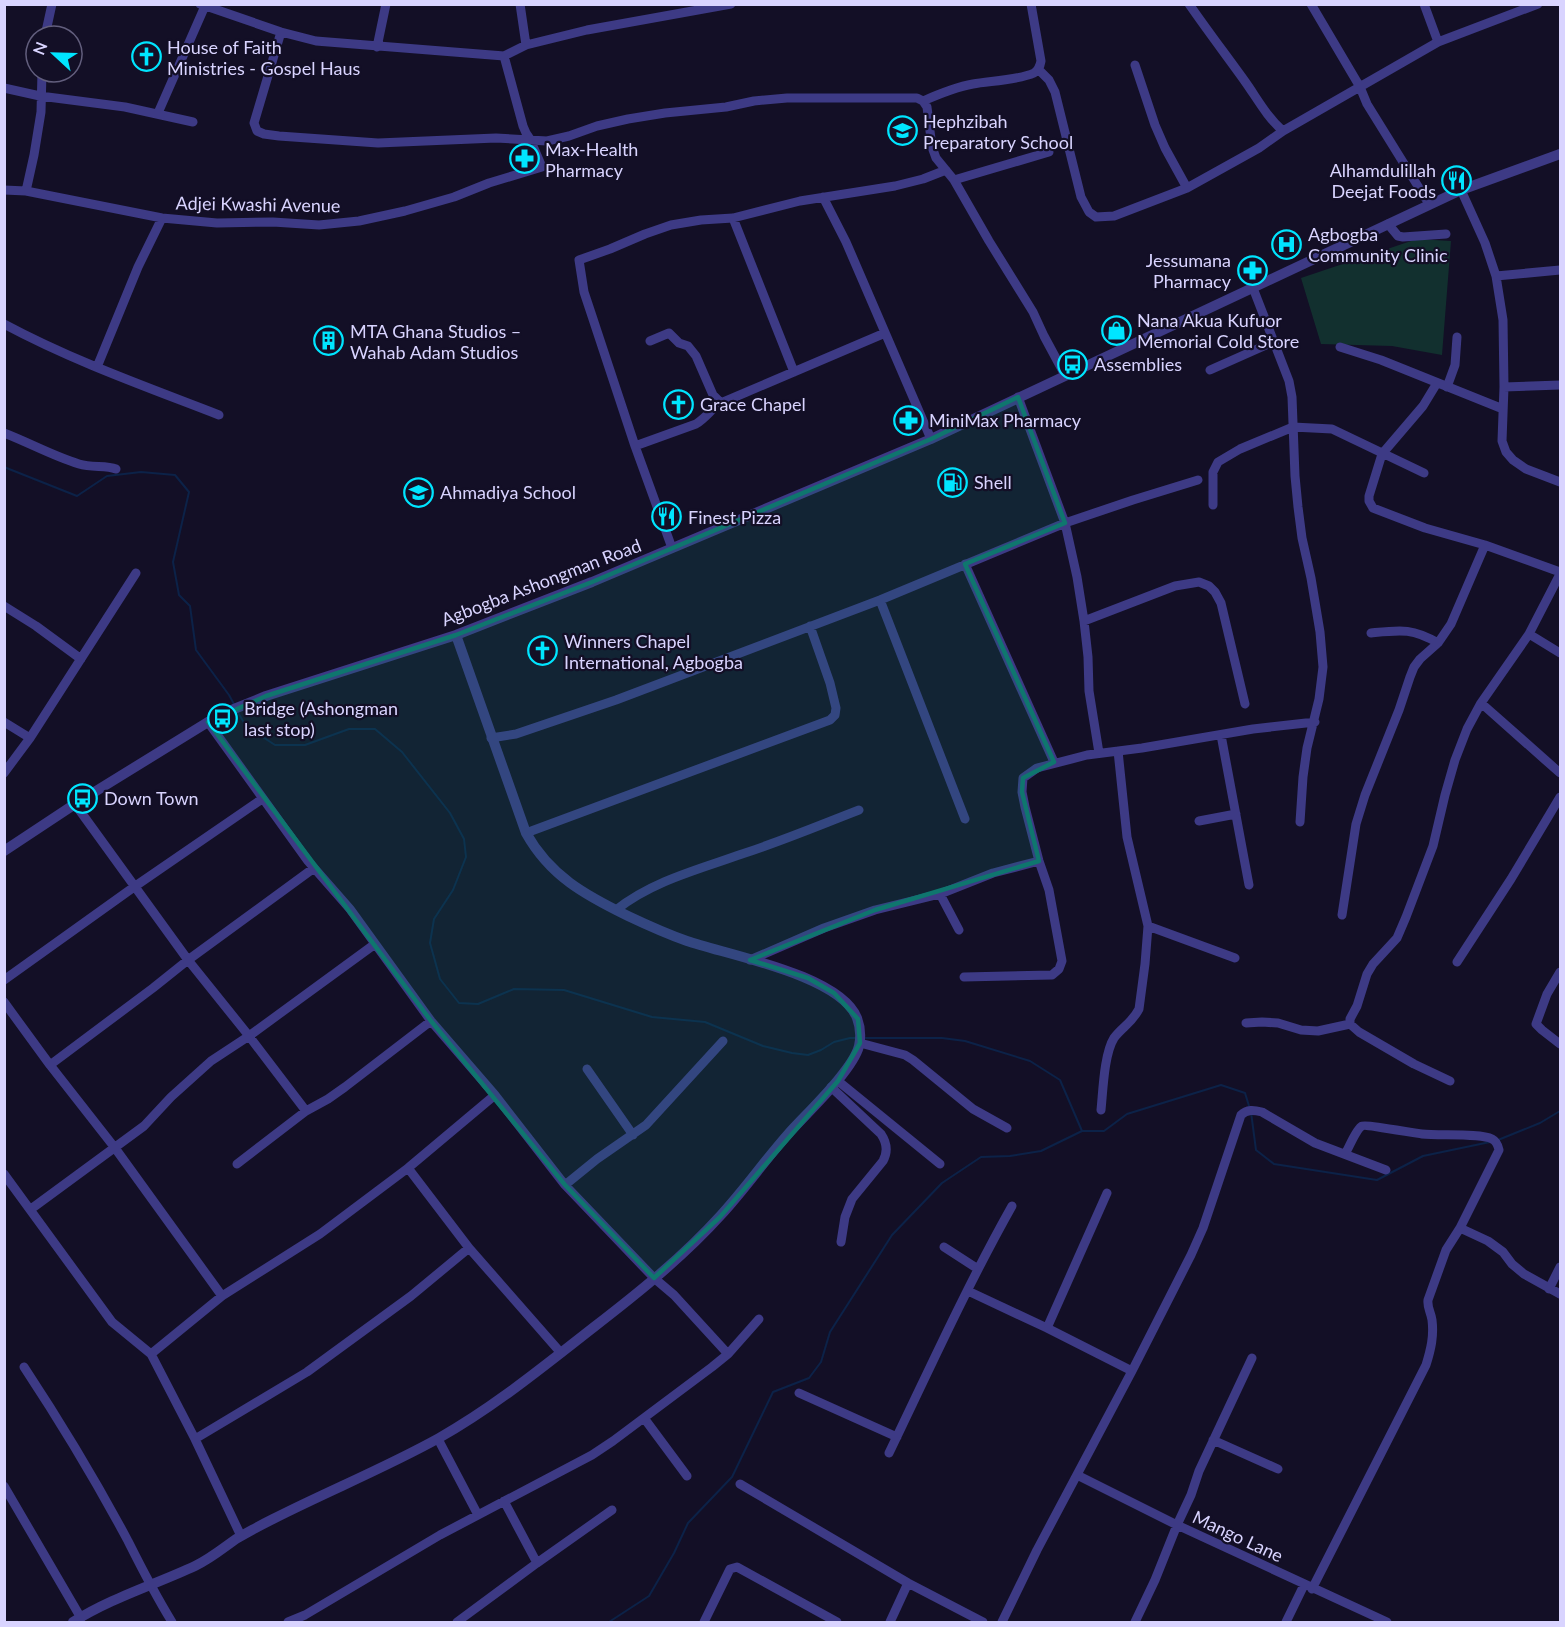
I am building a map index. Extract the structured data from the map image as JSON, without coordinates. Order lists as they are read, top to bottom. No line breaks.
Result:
{"streets":{"street":["Adjei Kwashi Avenue","Agbogba Ashongman Road","Mango Lane"]},"places":{"church":["House of Faith Ministries - Gospel Haus","Grace Chapel","Winners Chapel International, Agbogba"],"school or university":["Hephzibah Preparatory School","Ahmadiya School"],"pharmacy":["Max-Health Pharmacy","Jessumana Pharmacy","MiniMax Pharmacy"],"restaurant":["Alhamdulillah Deejat Foods","Finest Pizza"],"hospital":["Agbogba Community Clinic"],"shop":["Nana Akua Kufuor Memorial Cold Store"],"building":["MTA Ghana Studios – Wahab Adam Studios"],"bus stop":["Assemblies","Bridge (Ashongman last stop)","Down Town"],"fuel station":["Shell"]},"north":"left"}
